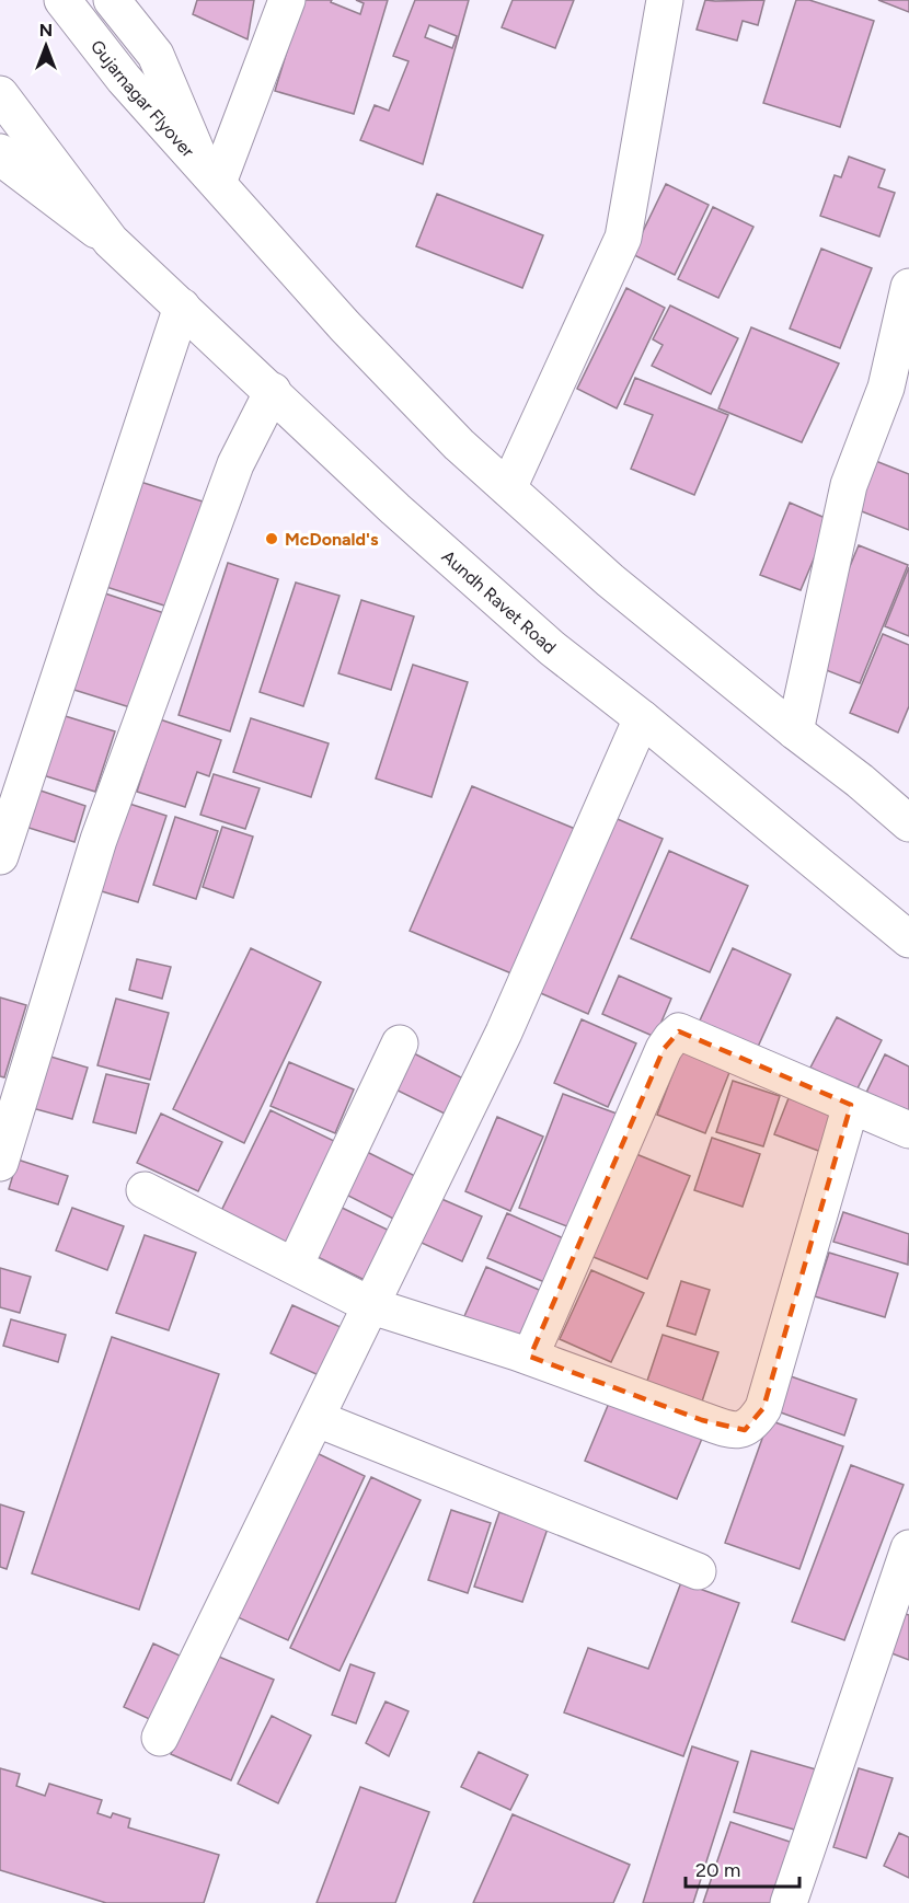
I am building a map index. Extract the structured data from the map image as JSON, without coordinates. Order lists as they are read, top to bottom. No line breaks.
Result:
{"streets":{"street":["Gujarnagar Flyover","Aundh Ravet Road"]},"places":["McDonald's"],"scale_bar":"20 m","north":"top"}
